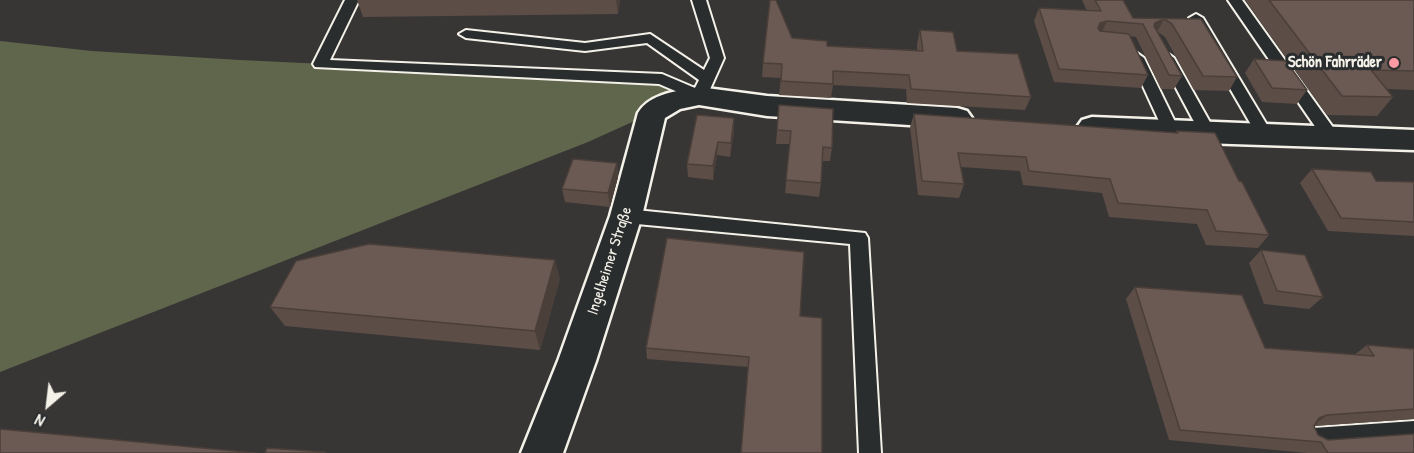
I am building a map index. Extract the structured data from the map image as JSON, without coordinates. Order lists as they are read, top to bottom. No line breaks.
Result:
{"streets":{"street":["Ingelheimer Straße"]},"places":["Schön Fahrräder"],"north":"bottom left"}
